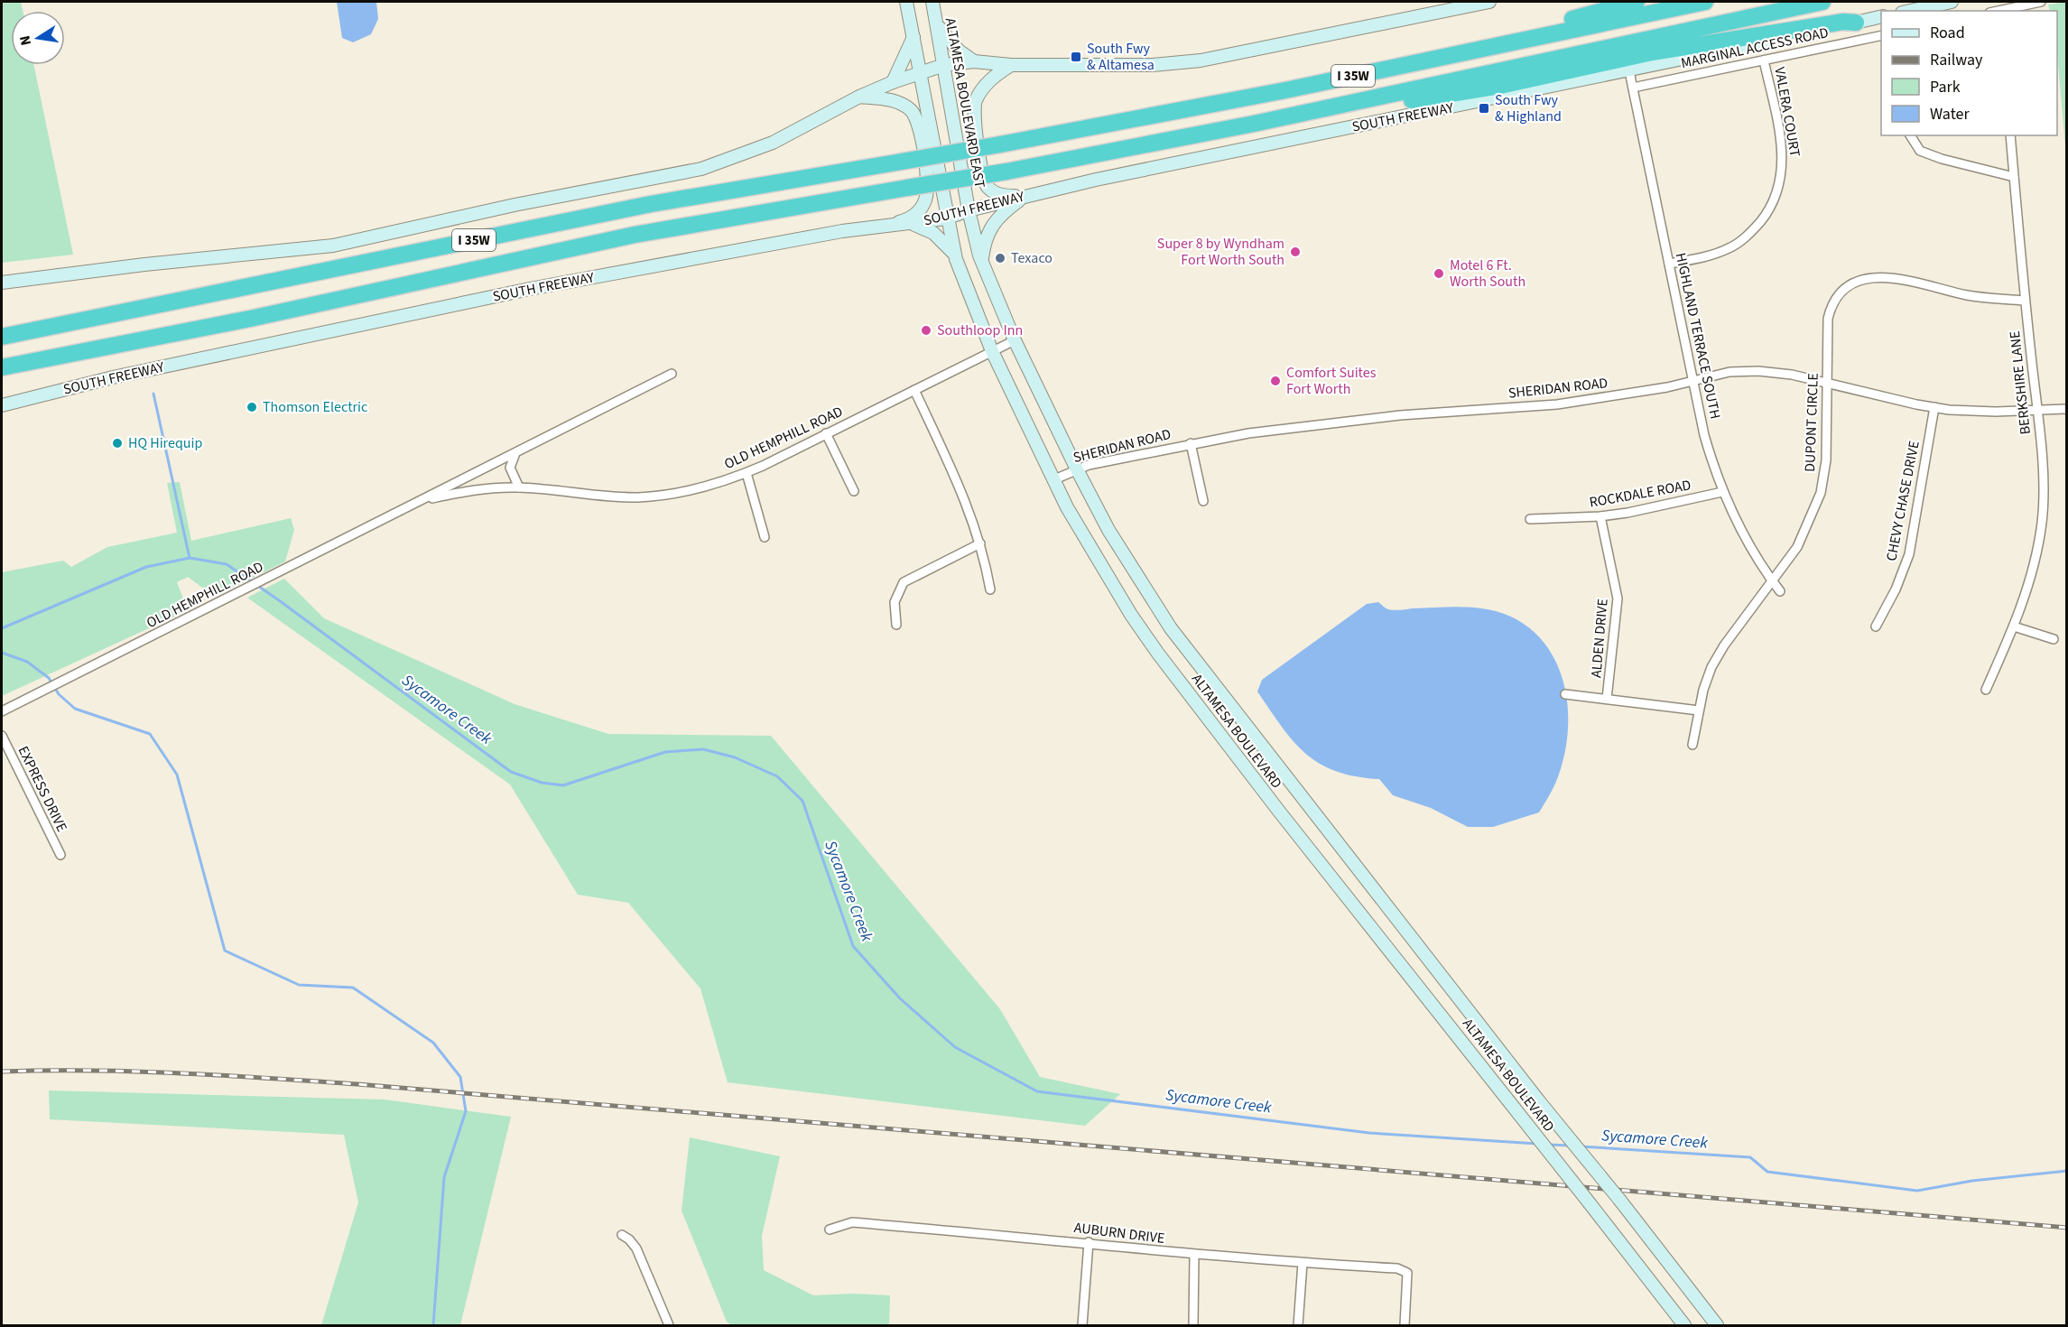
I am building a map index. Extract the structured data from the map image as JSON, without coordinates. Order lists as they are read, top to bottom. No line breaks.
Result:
{"streets":{"highway":["I 35W","SOUTH FREEWAY"],"main road":["ALTAMESA BOULEVARD EAST","ALTAMESA BOULEVARD"],"street":["MARGINAL ACCESS ROAD","VALERA COURT","HIGHLAND TERRACE SOUTH","BERKSHIRE LANE","SHERIDAN ROAD","DUPONT CIRCLE","OLD HEMPHILL ROAD","ROCKDALE ROAD","CHEVY CHASE DRIVE","ALDEN DRIVE","EXPRESS DRIVE","AUBURN DRIVE"]},"crossings":[["MARGINAL ACCESS ROAD","VALERA COURT"],["MARGINAL ACCESS ROAD","HIGHLAND TERRACE SOUTH"],["ALTAMESA BOULEVARD EAST","SOUTH FREEWAY"],["ALTAMESA BOULEVARD EAST","ALTAMESA BOULEVARD"],["VALERA COURT","HIGHLAND TERRACE SOUTH"],["SOUTH FREEWAY","HIGHLAND TERRACE SOUTH"],["SOUTH FREEWAY","ALTAMESA BOULEVARD"],["HIGHLAND TERRACE SOUTH","SHERIDAN ROAD"],["HIGHLAND TERRACE SOUTH","DUPONT CIRCLE"],["HIGHLAND TERRACE SOUTH","ROCKDALE ROAD"],["BERKSHIRE LANE","SHERIDAN ROAD"],["BERKSHIRE LANE","DUPONT CIRCLE"],["SHERIDAN ROAD","DUPONT CIRCLE"],["SHERIDAN ROAD","CHEVY CHASE DRIVE"],["SHERIDAN ROAD","ALTAMESA BOULEVARD"],["OLD HEMPHILL ROAD","ALTAMESA BOULEVARD"],["ROCKDALE ROAD","ALDEN DRIVE"]],"water":["Sycamore Creek"],"places":{"transit":["South Fwy & Altamesa","South Fwy & Highland"],"other":["Super 8 by Wyndham Fort Worth South","Texaco","Motel 6 Ft. Worth South","Southloop Inn","Comfort Suites Fort Worth","Thomson Electric","HQ Hirequip"]},"legend":["Road","Railway","Park","Water"],"north":"left"}
